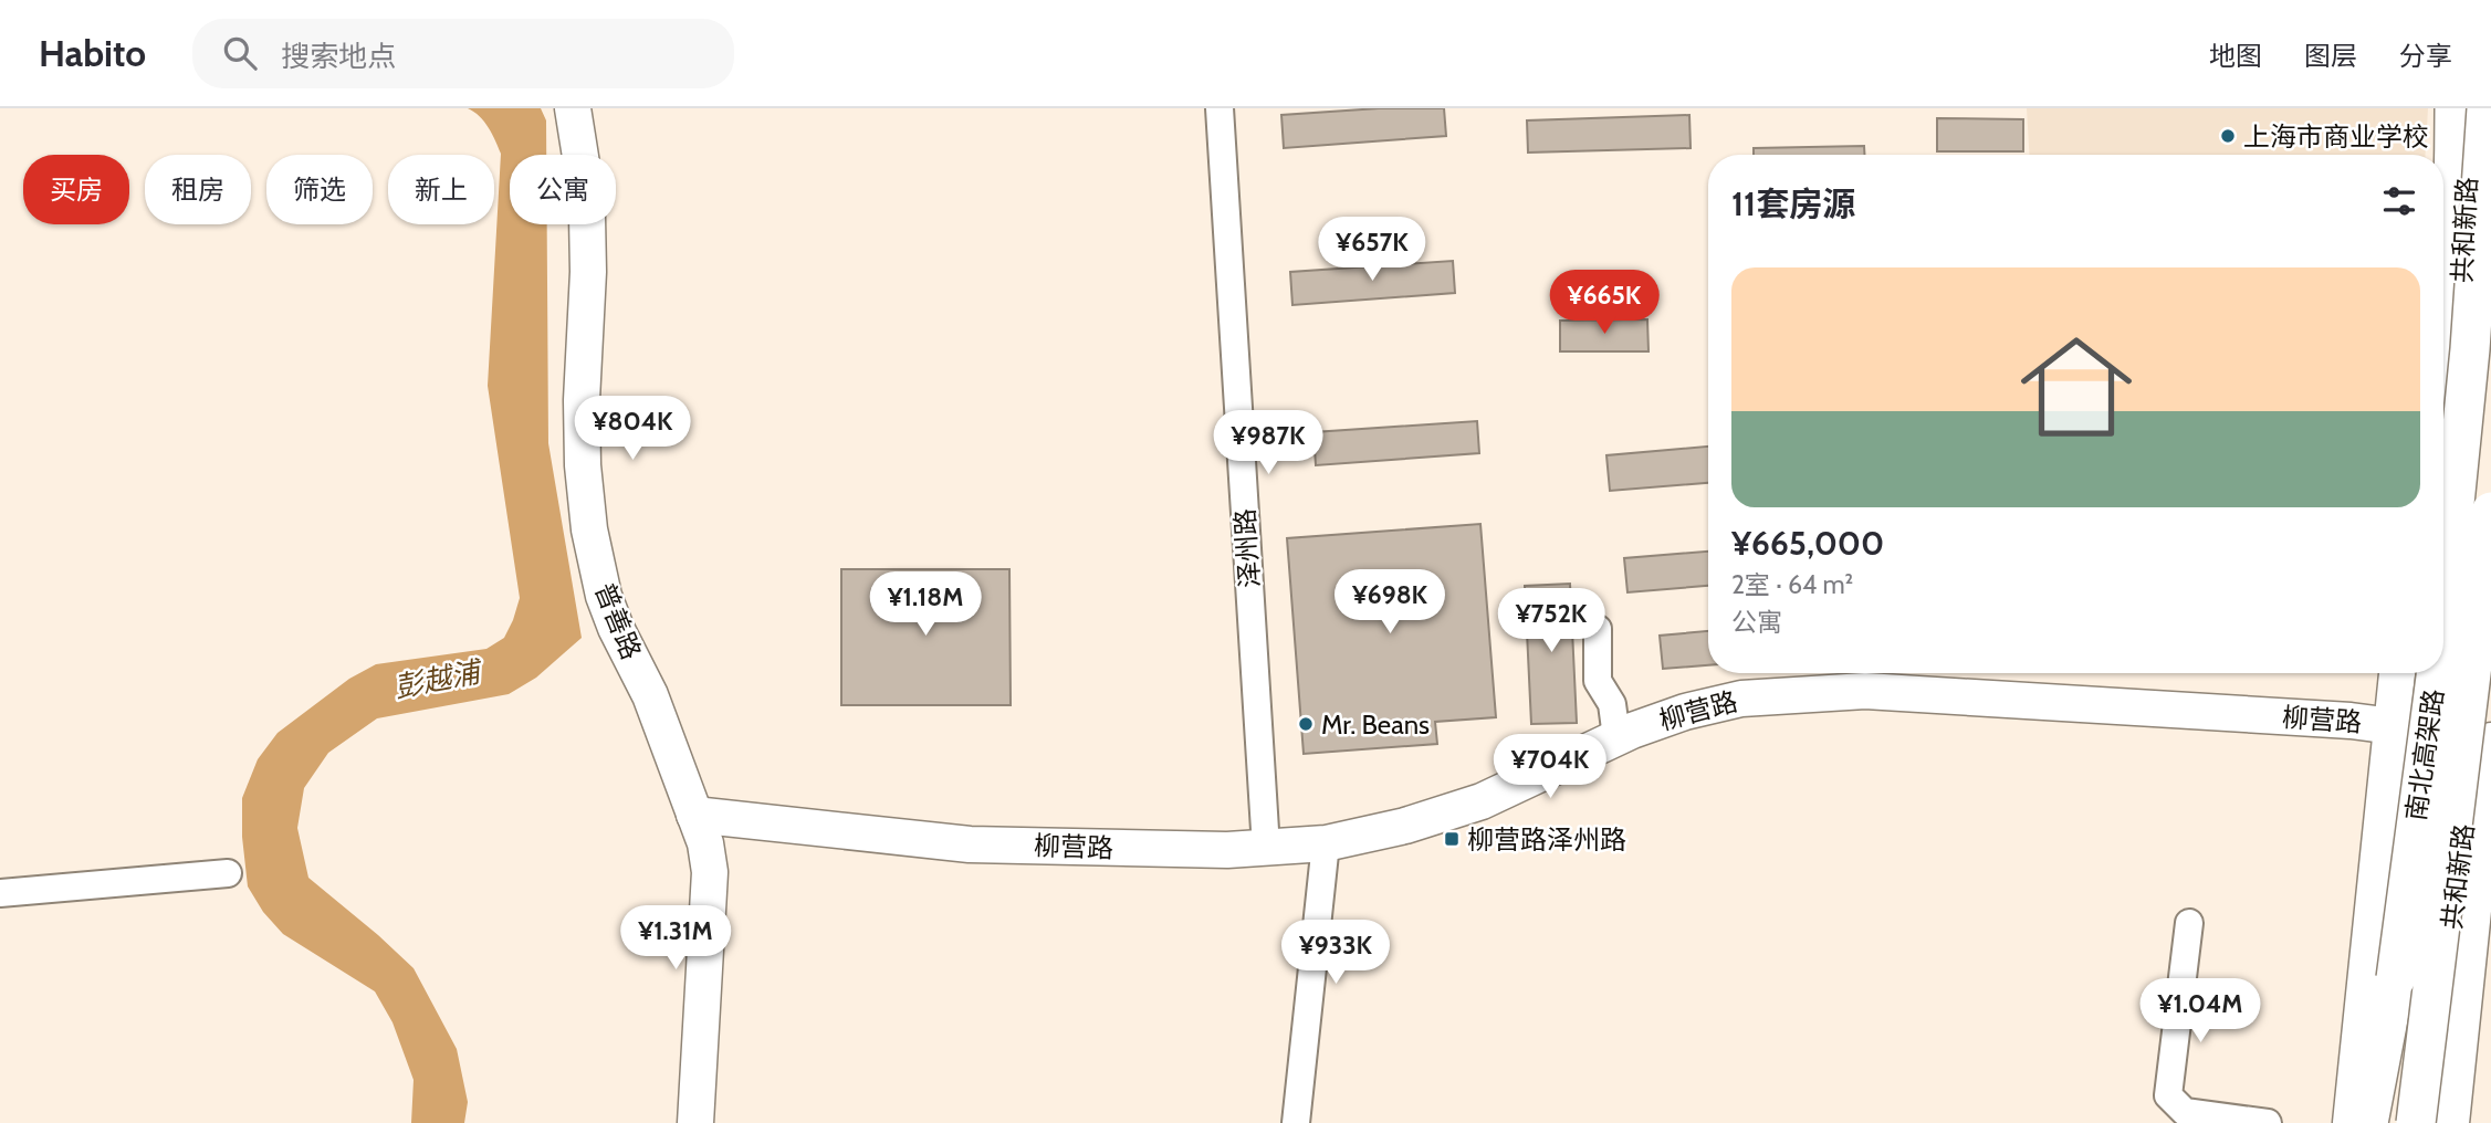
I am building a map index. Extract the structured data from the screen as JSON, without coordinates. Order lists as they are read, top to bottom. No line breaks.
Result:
{"streets":{"highway":["南北高架路"],"main road":["共和新路","普善路","柳营路"],"street":["泽州路"]},"crossings":[["共和新路","柳营路"],["泽州路","柳营路"],["普善路","柳营路"]],"water":["彭越浦"],"places":{"other":["上海市商业学校","Mr. Beans"],"transit":["柳营路泽州路"]},"page":{"header":"Habito","search":"搜索地点","nav":["地图","图层","分享"],"chip":["买房","租房","筛选","新上","公寓"],"heading":"11套房源","price":["¥657K","¥665K","¥804K","¥987K","¥698K","¥1.18M","¥752K","¥704K","¥1.31M","¥933K","¥1.04M"],"list":[{"name":"¥665,000","note":"2室 · 64 m² · 公寓"}]}}
